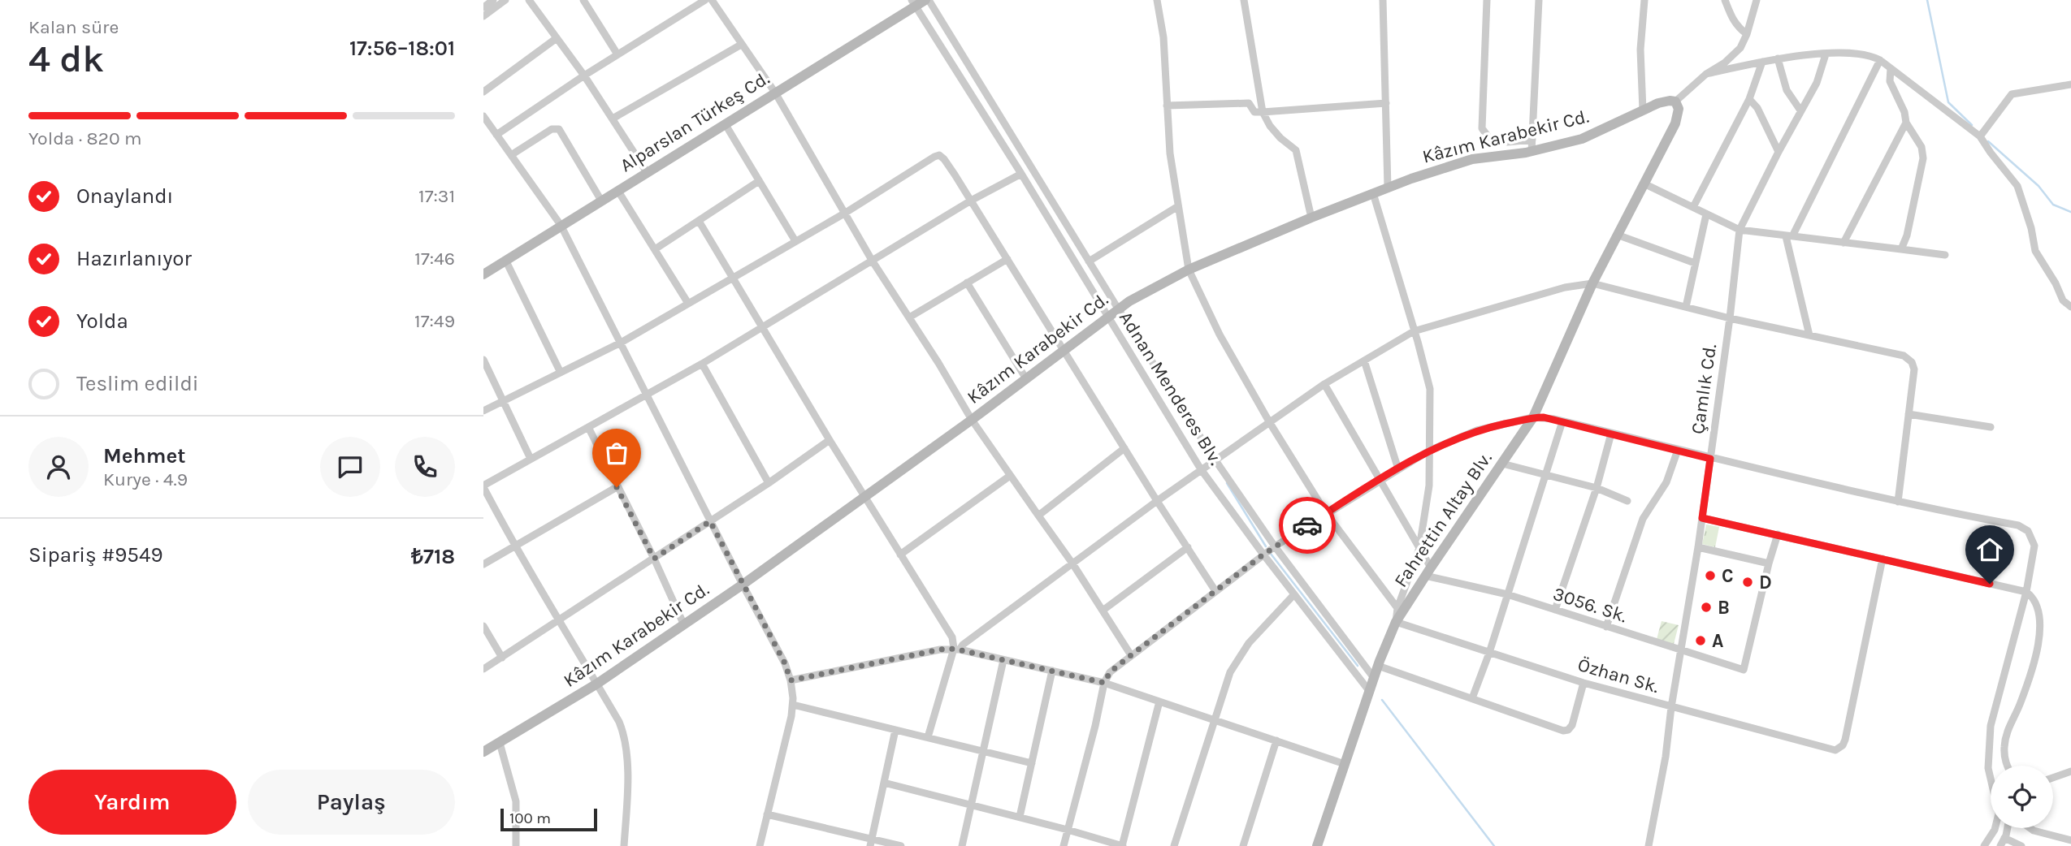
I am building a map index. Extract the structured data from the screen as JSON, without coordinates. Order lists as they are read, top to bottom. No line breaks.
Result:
{"streets":{"street":["Alparslan Türkeş Cd.","Kâzım Karabekir Cd.","Adnan Menderes Blv.","Çamlık Cd.","Fahrettin Altay Blv.","3056. Sk.","Özhan Sk."]},"crossings":[["Alparslan Türkeş Cd.","Adnan Menderes Blv."],["Kâzım Karabekir Cd.","Adnan Menderes Blv."],["Kâzım Karabekir Cd.","Fahrettin Altay Blv."],["Adnan Menderes Blv.","Fahrettin Altay Blv."],["Çamlık Cd.","3056. Sk."],["Çamlık Cd.","Özhan Sk."],["Fahrettin Altay Blv.","3056. Sk."],["Fahrettin Altay Blv.","Özhan Sk."]],"places":["C","D","B","A"],"scale_bar":"100 m","page":{"heading":["4 dk","Kalan süre","17:56–18:01"],"panel":["Mehmet","Kurye · 4.9","Sipariş #9549","₺718"],"bar":"Yolda · 820 m","list":[["Onaylandı","17:31"],["Hazırlanıyor","17:46"],["Yolda","17:49"],"Teslim edildi"],"buttons":["Yardım","Paylaş"],"scale":"100 m"}}
